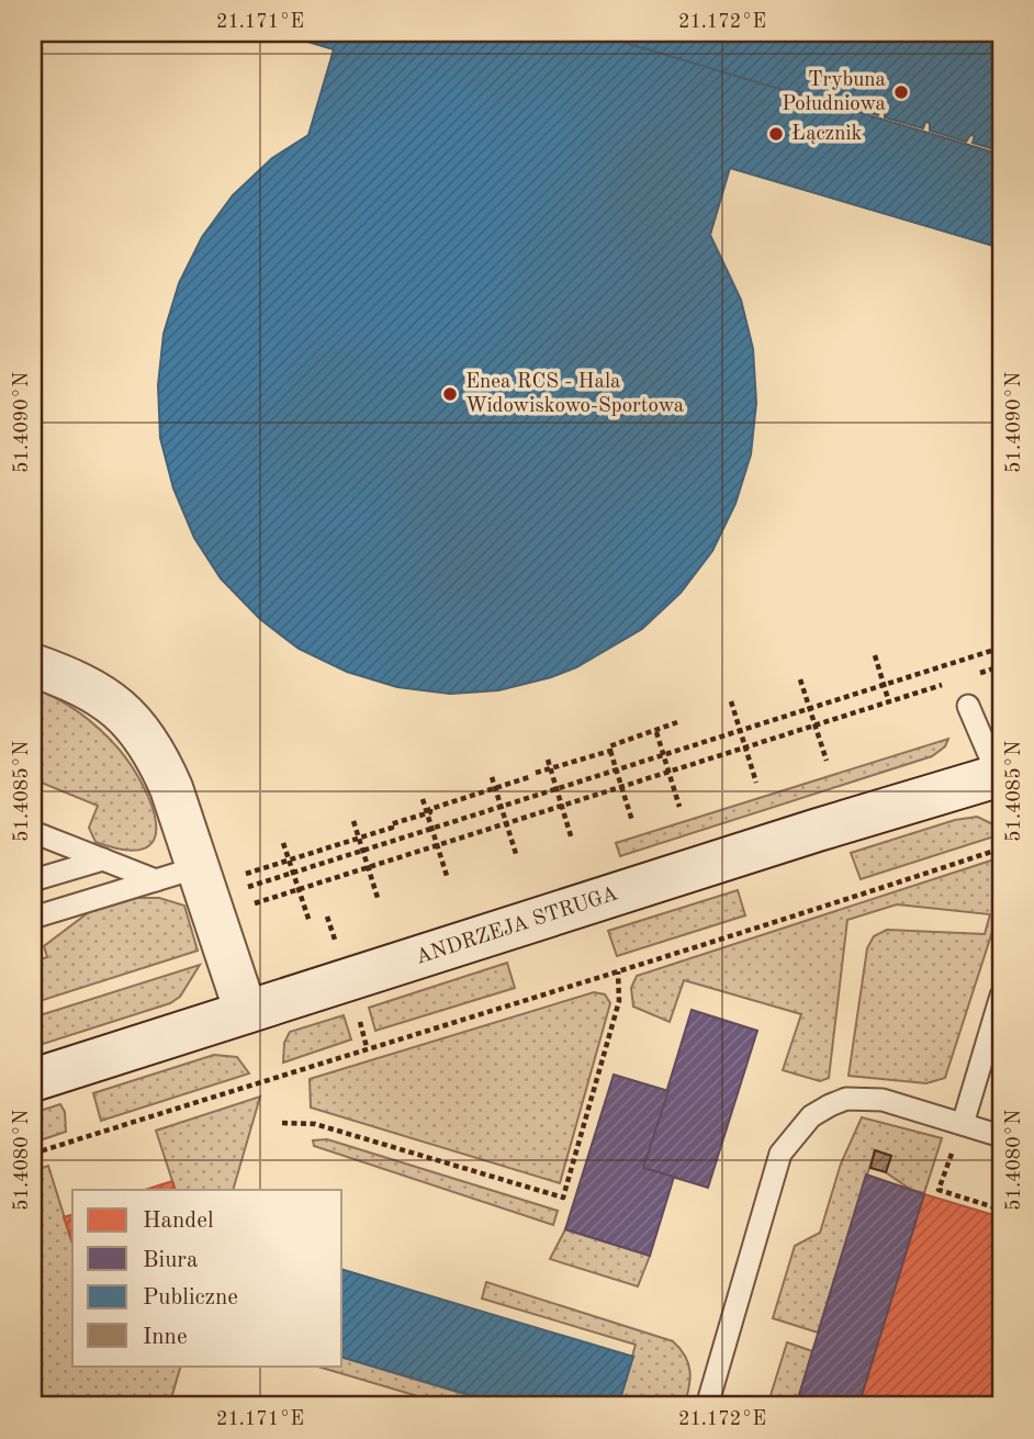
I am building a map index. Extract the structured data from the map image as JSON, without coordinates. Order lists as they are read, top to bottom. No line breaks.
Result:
{"streets":{"street":["ANDRZEJA STRUGA"]},"places":["Trybuna Południowa","Łącznik","Enea RCS - Hala Widowiskowo-Sportowa"],"legend":["Handel","Biura","Publiczne","Inne"],"coordinates":["21.171°E","21.172°E","51.4090°N","51.4085°N","51.4080°N"]}
